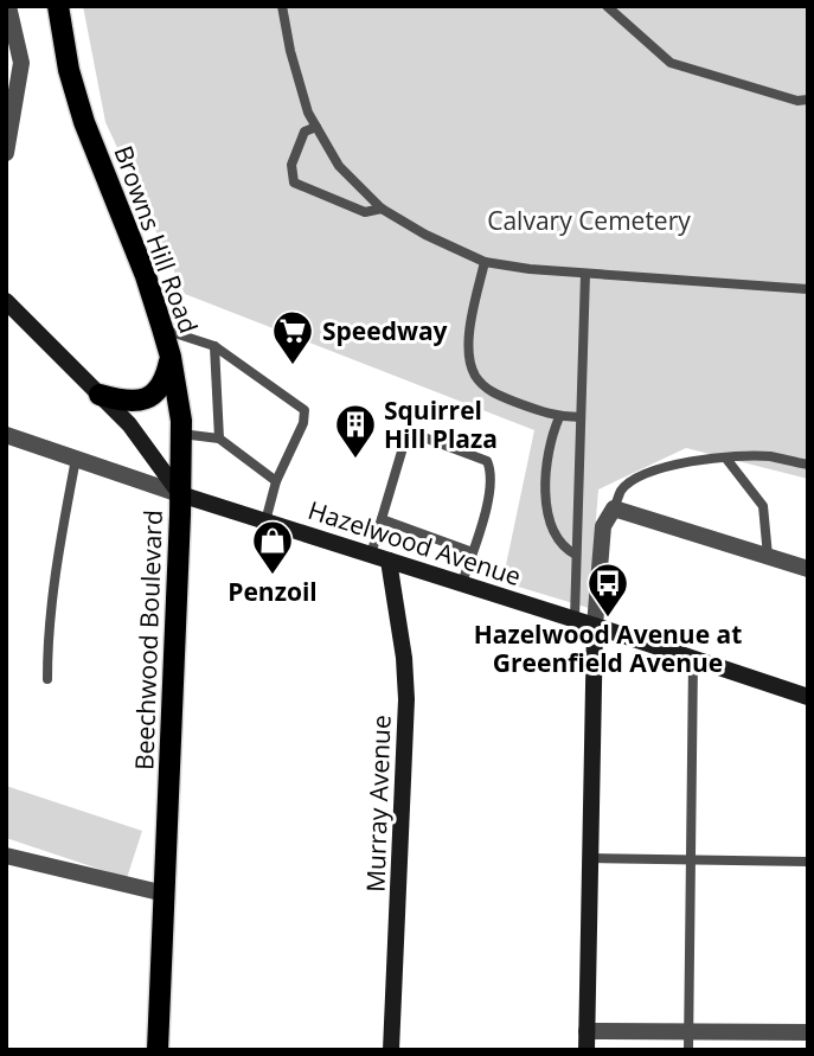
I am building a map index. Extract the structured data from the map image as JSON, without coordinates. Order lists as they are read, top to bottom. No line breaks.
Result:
{"streets":{"main road":["Browns Hill Road","Hazelwood Avenue","Beechwood Boulevard","Murray Avenue"]},"crossings":[["Browns Hill Road","Hazelwood Avenue"],["Browns Hill Road","Beechwood Boulevard"],["Hazelwood Avenue","Beechwood Boulevard"],["Hazelwood Avenue","Murray Avenue"]],"parks":["Calvary Cemetery"],"places":{"supermarket":["Speedway"],"building":["Squirrel Hill Plaza"],"shop":["Penzoil"],"bus stop":["Hazelwood Avenue at Greenfield Avenue"]}}
